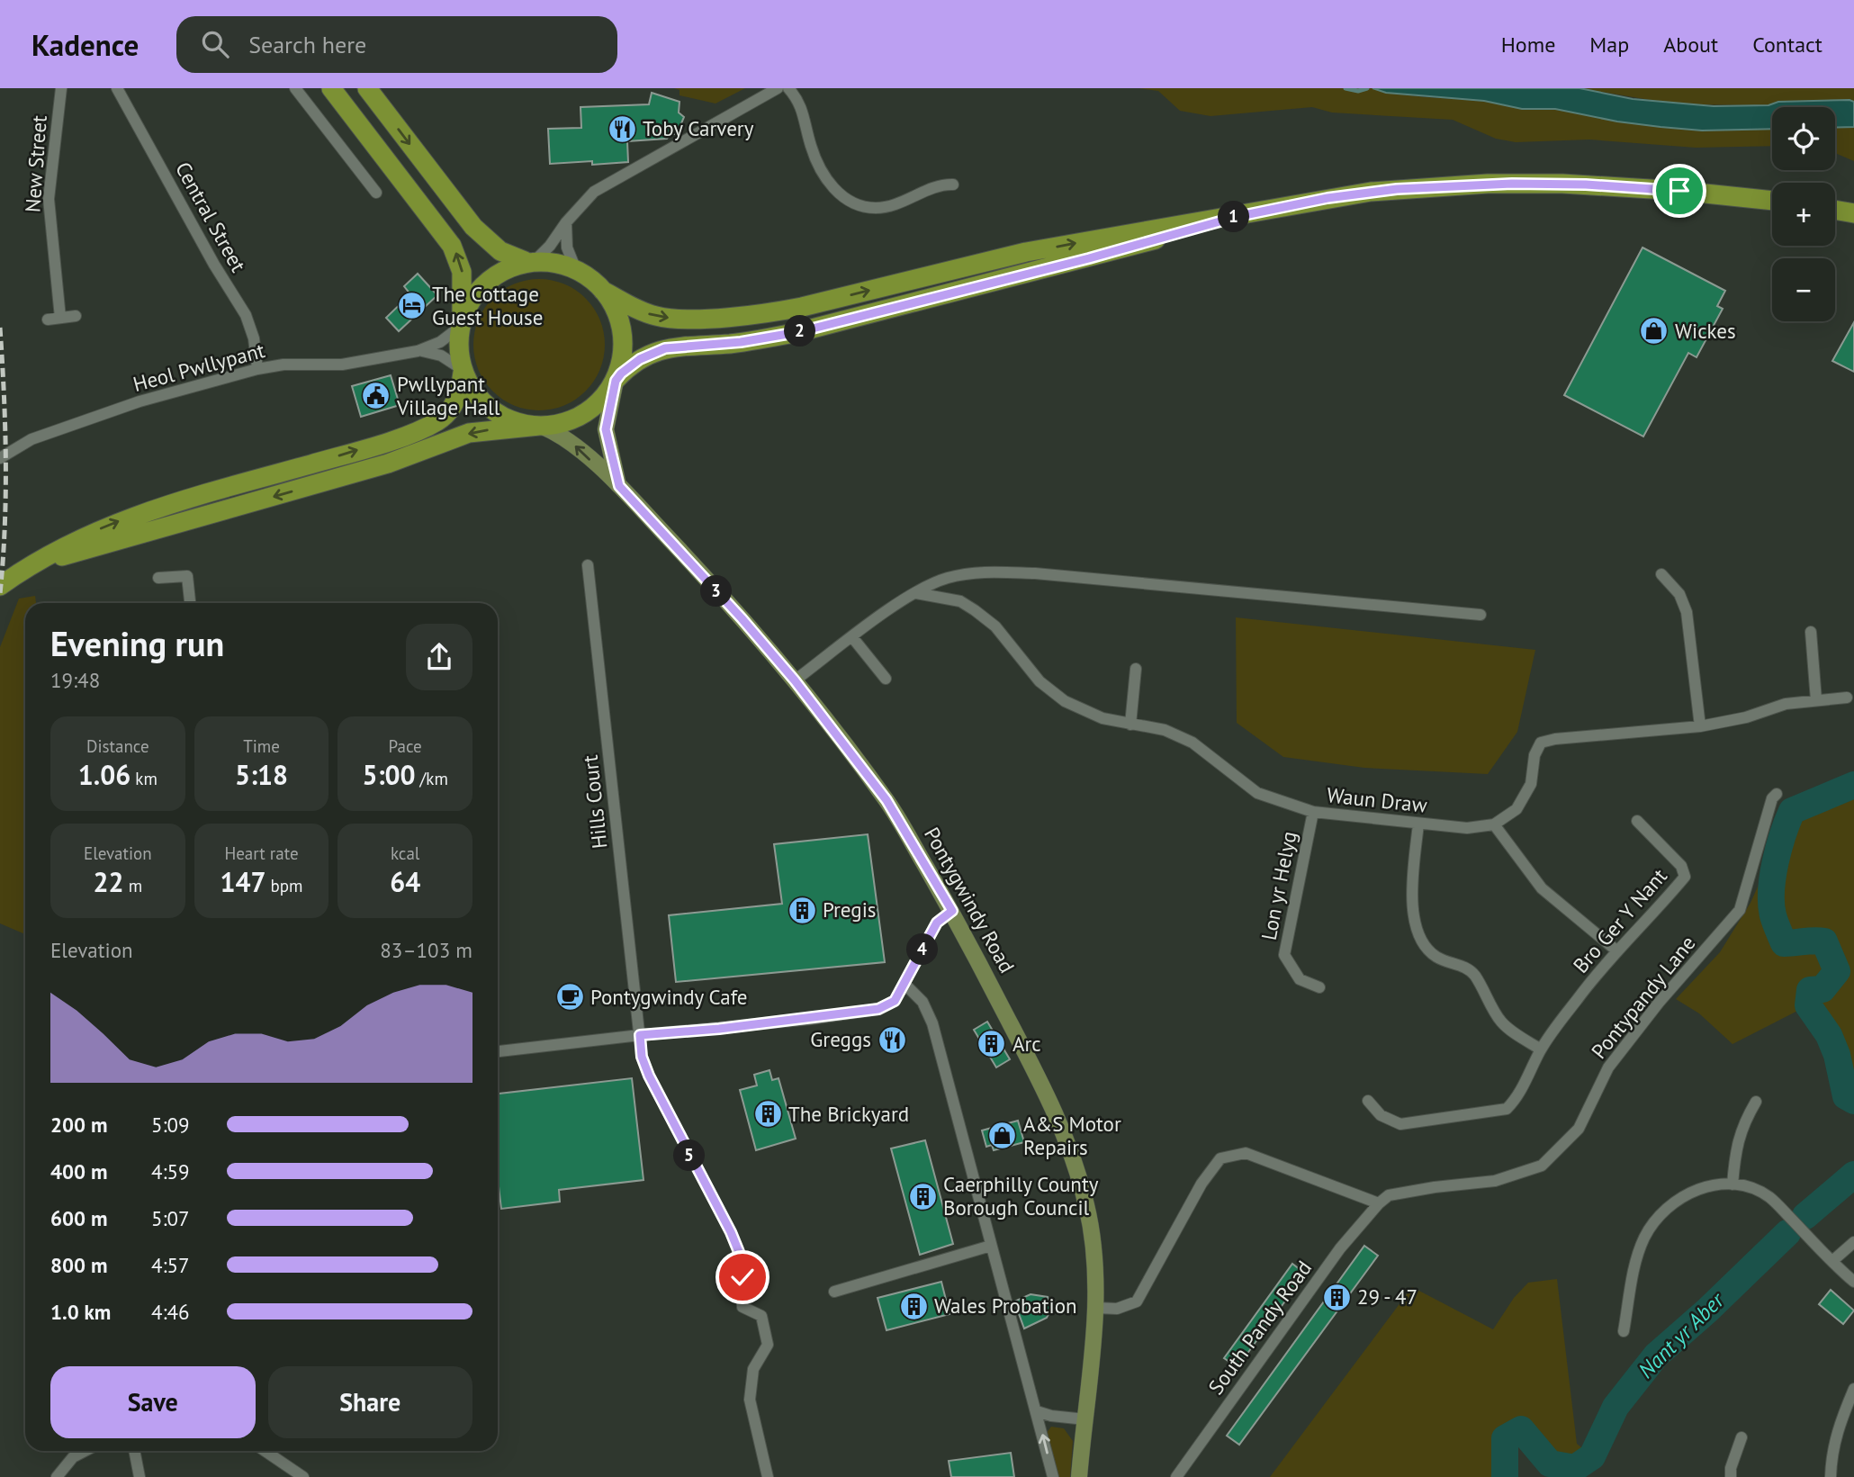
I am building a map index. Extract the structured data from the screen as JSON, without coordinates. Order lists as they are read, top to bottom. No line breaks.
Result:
{"streets":{"main road":["Pontygwindy Road"],"street":["New Street","Central Street","Heol Pwllypant","Waun Draw","Hills Court","Lon yr Helyg","Bro Ger Y Nant","Pontypandy Lane","South Pandy Road"]},"crossings":[["Central Street","Heol Pwllypant"],["Heol Pwllypant","Pontygwindy Road"],["Waun Draw","Lon yr Helyg"],["Pontypandy Lane","South Pandy Road"]],"water":["Nant yr Aber"],"places":{"restaurant":["Toby Carvery","Greggs"],"hotel":["The Cottage Guest House"],"shop":["Wickes","A&S Motor Repairs"],"public building":["Pwllypant Village Hall"],"building":["Pregis","Arc","The Brickyard","Caerphilly County Borough Council","29 - 47","Wales Probation"],"cafe":["Pontygwindy Cafe"]},"page":{"header":"Kadence","search":"Search here","nav":["Home","Map","About","Contact"],"map_buttons":["+","−"],"pins":["1","2","3","4","5"],"heading":["Evening run","19:48"],"stats":[["Distance","1.06 km"],["Time","5:18"],["Pace","5:00 /km"],["Elevation","22 m"],["Heart rate","147 bpm"],["kcal","64"]],"chart":["Elevation","83–103 m"],"list":[{"name":"200 m","note":"5:09"},{"name":"400 m","note":"4:59"},{"name":"600 m","note":"5:07"},{"name":"800 m","note":"4:57"},{"name":"1.0 km","note":"4:46"}],"buttons":["Save","Share"]}}
